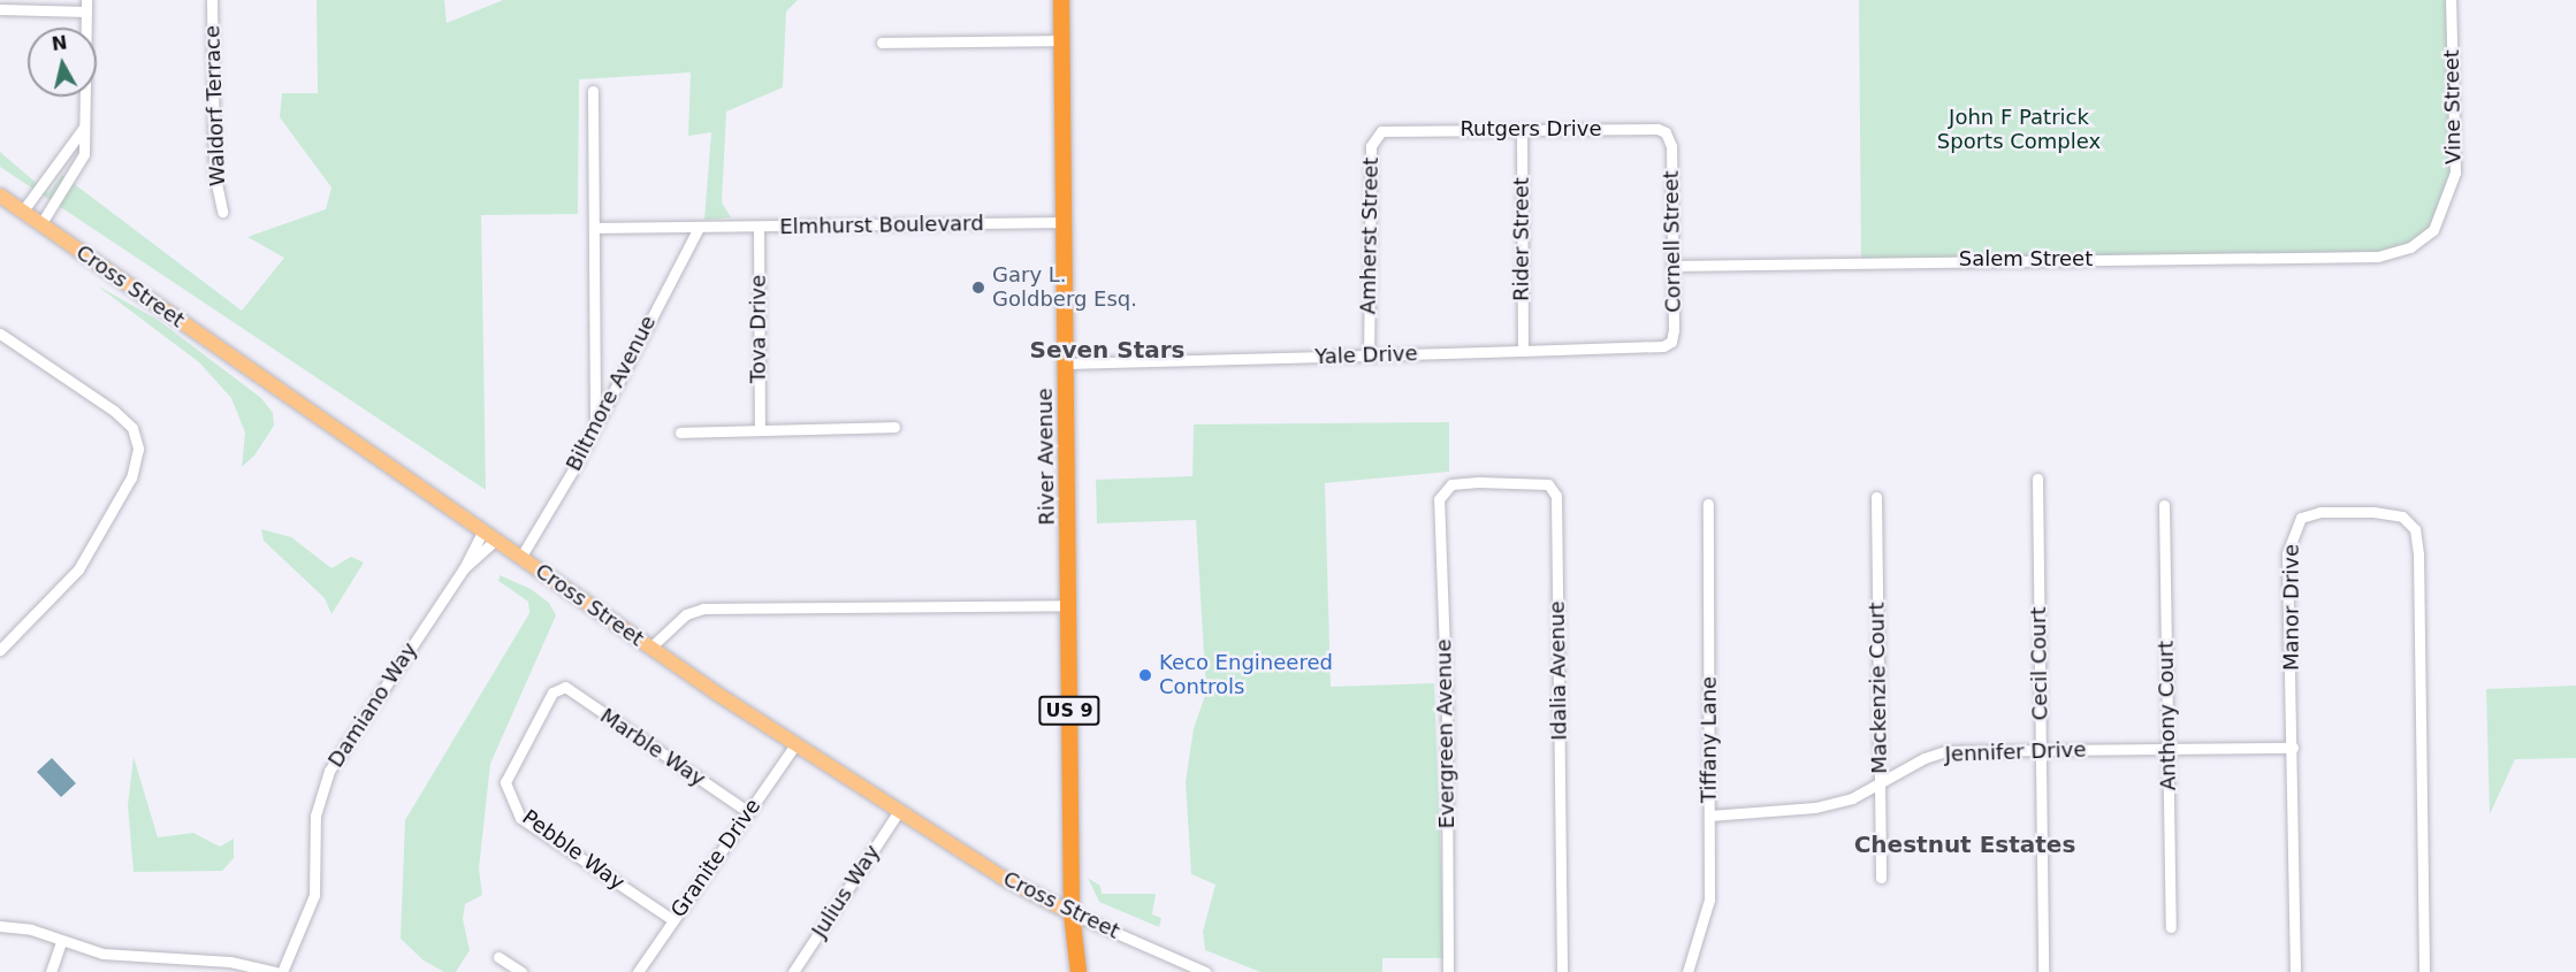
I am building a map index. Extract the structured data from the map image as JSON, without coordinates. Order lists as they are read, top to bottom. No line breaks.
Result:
{"streets":{"highway":["River Avenue","US 9"],"main road":["Cross Street"],"street":["Waldorf Terrace","Vine Street","Rutgers Drive","Elmhurst Boulevard","Amherst Street","Rider Street","Cornell Street","Salem Street","Tova Drive","Yale Drive","Biltmore Avenue","Manor Drive","Cecil Court","Idalia Avenue","Mackenzie Court","Damiano Way","Anthony Court","Evergreen Avenue","Tiffany Lane","Marble Way","Jennifer Drive","Pebble Way","Granite Drive","Julius Way"]},"crossings":[["Vine Street","Salem Street"],["Rutgers Drive","Amherst Street"],["Rutgers Drive","Rider Street"],["Rutgers Drive","Cornell Street"],["Elmhurst Boulevard","Tova Drive"],["Elmhurst Boulevard","Biltmore Avenue"],["Elmhurst Boulevard","River Avenue"],["Amherst Street","Yale Drive"],["Rider Street","Yale Drive"],["Cornell Street","Salem Street"],["Cornell Street","Yale Drive"],["Cross Street","Biltmore Avenue"],["Cross Street","River Avenue"],["Cross Street","Damiano Way"],["Cross Street","Granite Drive"],["Cross Street","Julius Way"],["Yale Drive","River Avenue"],["Manor Drive","Jennifer Drive"],["Cecil Court","Jennifer Drive"],["Idalia Avenue","Evergreen Avenue"],["Mackenzie Court","Jennifer Drive"],["Anthony Court","Jennifer Drive"],["Tiffany Lane","Jennifer Drive"],["Marble Way","Pebble Way"],["Marble Way","Granite Drive"],["Pebble Way","Granite Drive"]],"districts":["Seven Stars","Chestnut Estates"],"parks":["John F Patrick Sports Complex"],"places":["Gary L. Goldberg Esq.","Keco Engineered Controls"],"north":"top"}
